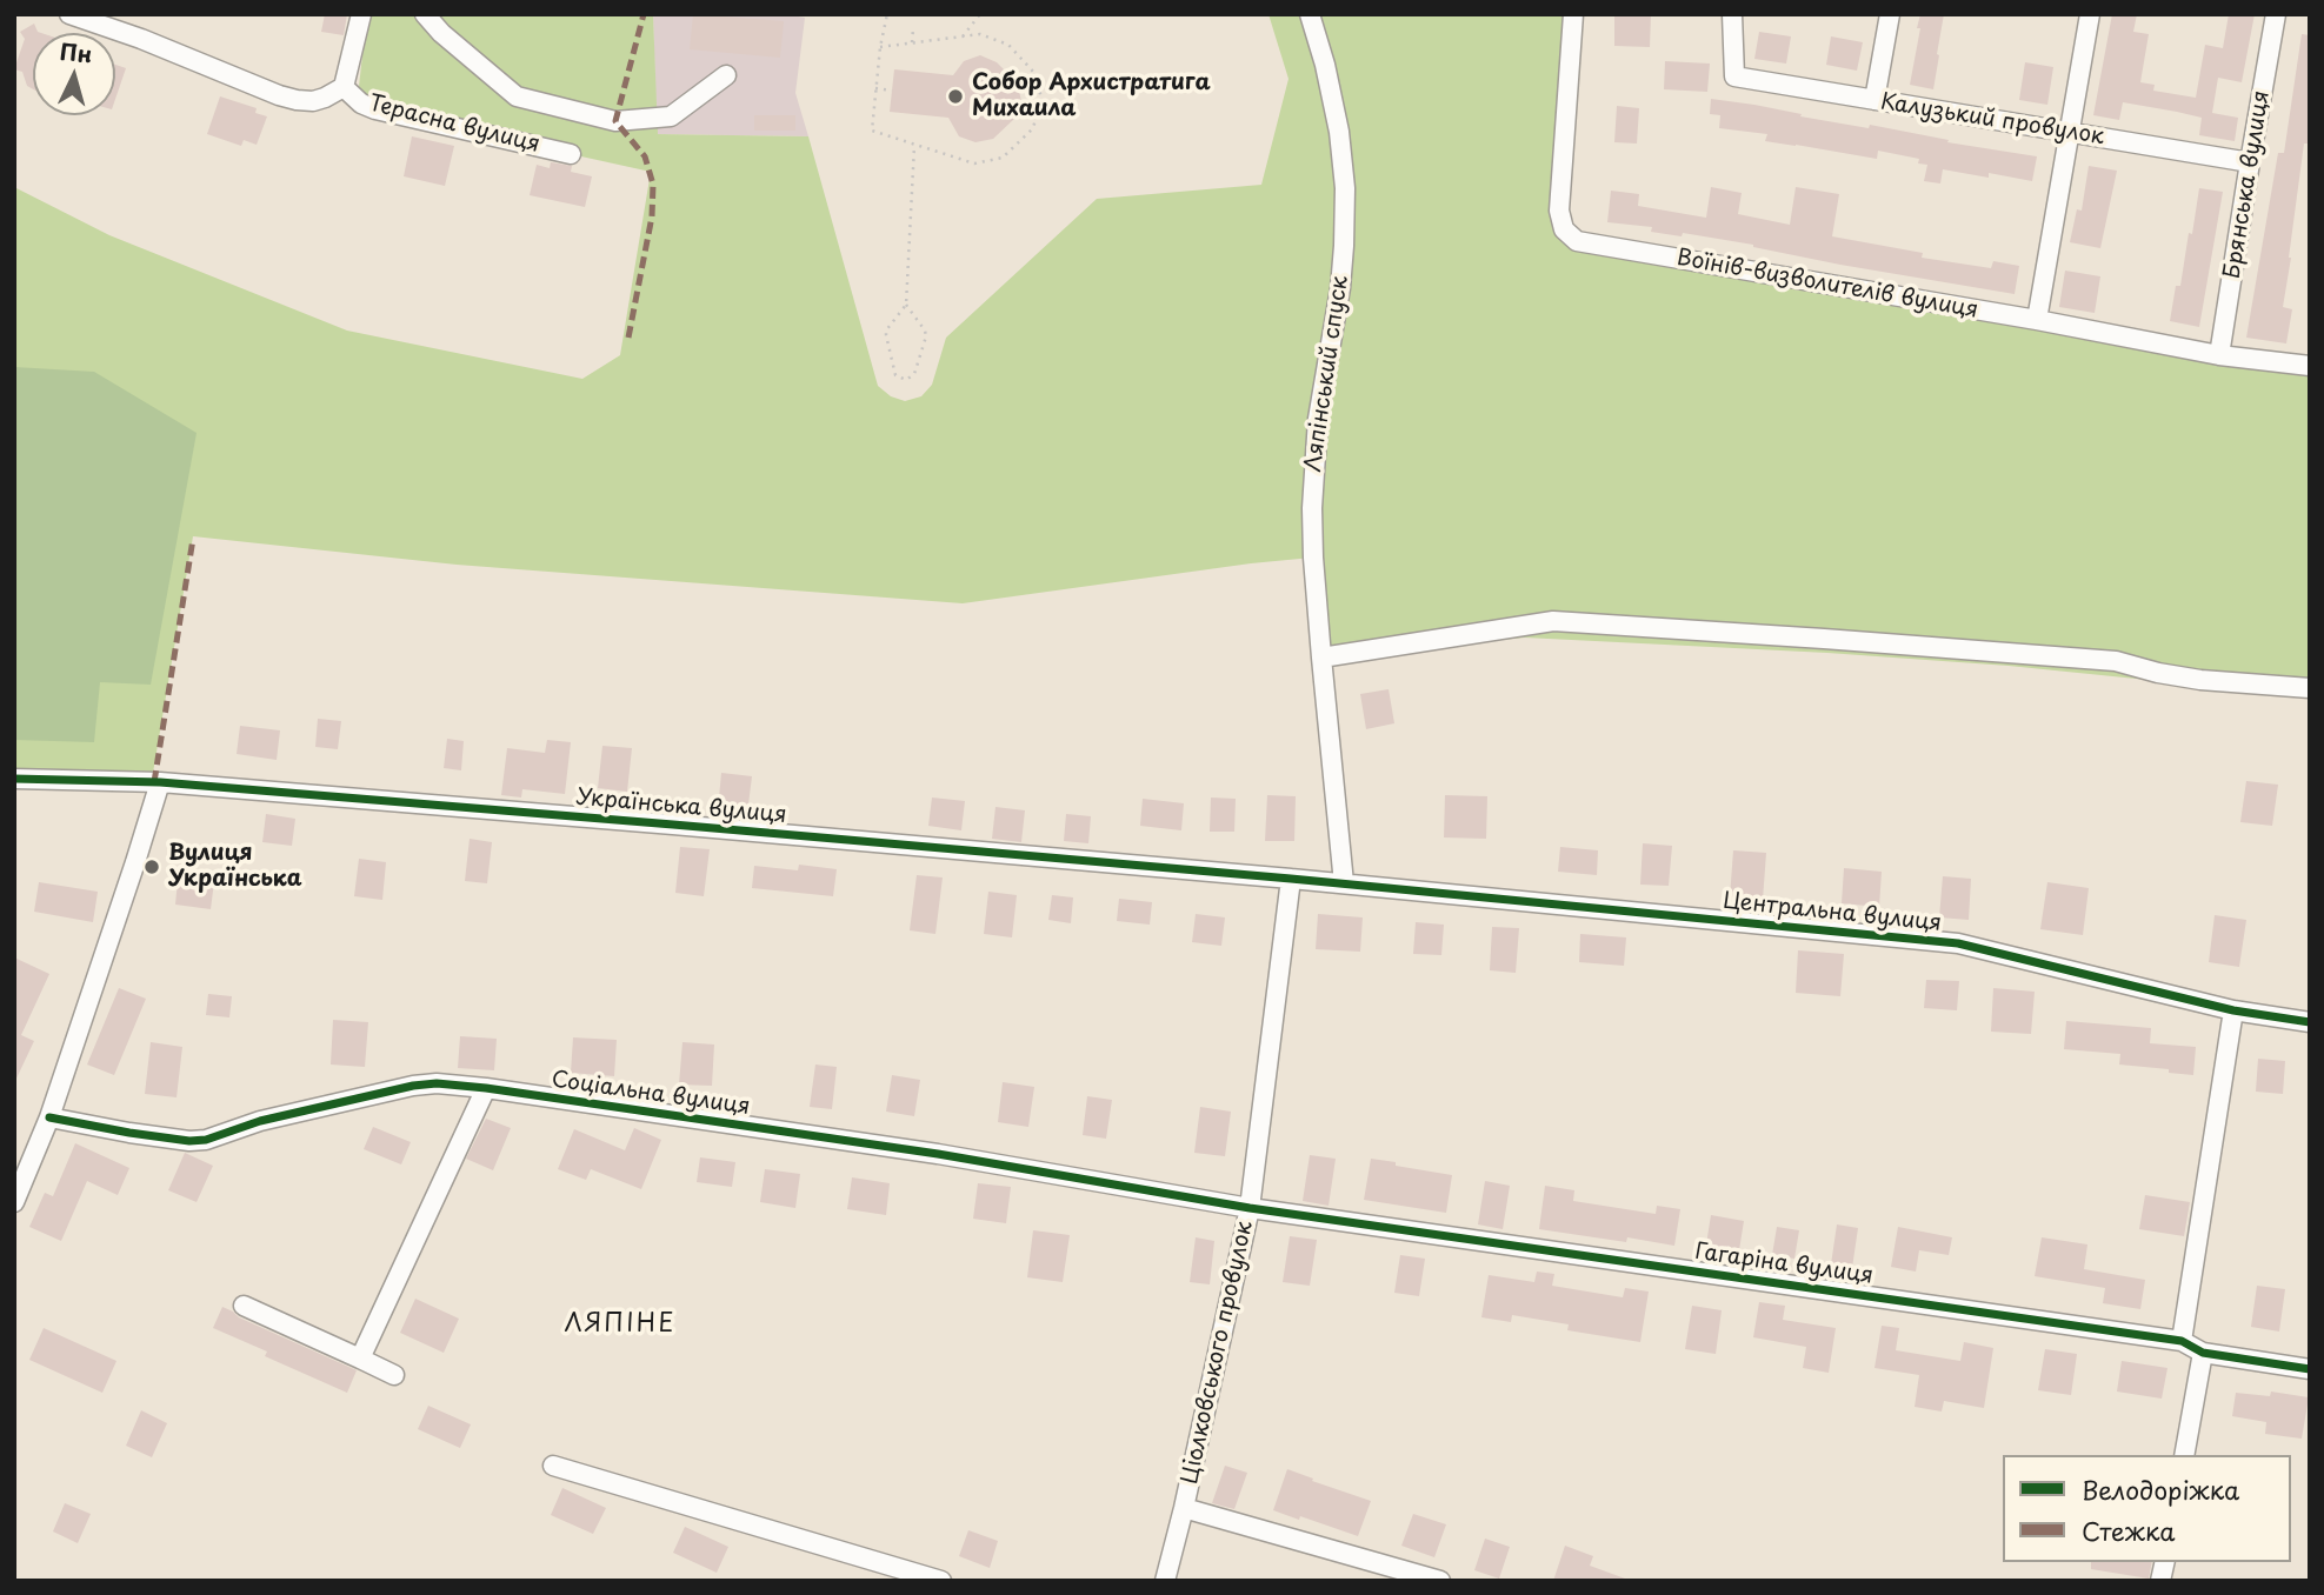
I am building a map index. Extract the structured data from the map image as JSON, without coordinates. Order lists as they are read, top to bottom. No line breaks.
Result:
{"streets":{"street":["Калузький провулок","Терасна вулиця","Брянська вулиця","Воїнів-визволителів вулиця","Ляпінський спуск","Українська вулиця","Центральна вулиця","Соціальна вулиця","Гагаріна вулиця","Ціолковського провулок"]},"crossings":[["Калузький провулок","Брянська вулиця"],["Брянська вулиця","Воїнів-визволителів вулиця"],["Ляпінський спуск","Українська вулиця"],["Ляпінський спуск","Центральна вулиця"],["Українська вулиця","Центральна вулиця"],["Українська вулиця","Ціолковського провулок"],["Соціальна вулиця","Гагаріна вулиця"],["Соціальна вулиця","Ціолковського провулок"],["Гагаріна вулиця","Ціолковського провулок"]],"districts":["ЛЯПІНЕ"],"places":["Собор Архистратига Михаила","Вулиця Українська"],"legend":["Велодоріжка","Стежка"],"north":"top"}
